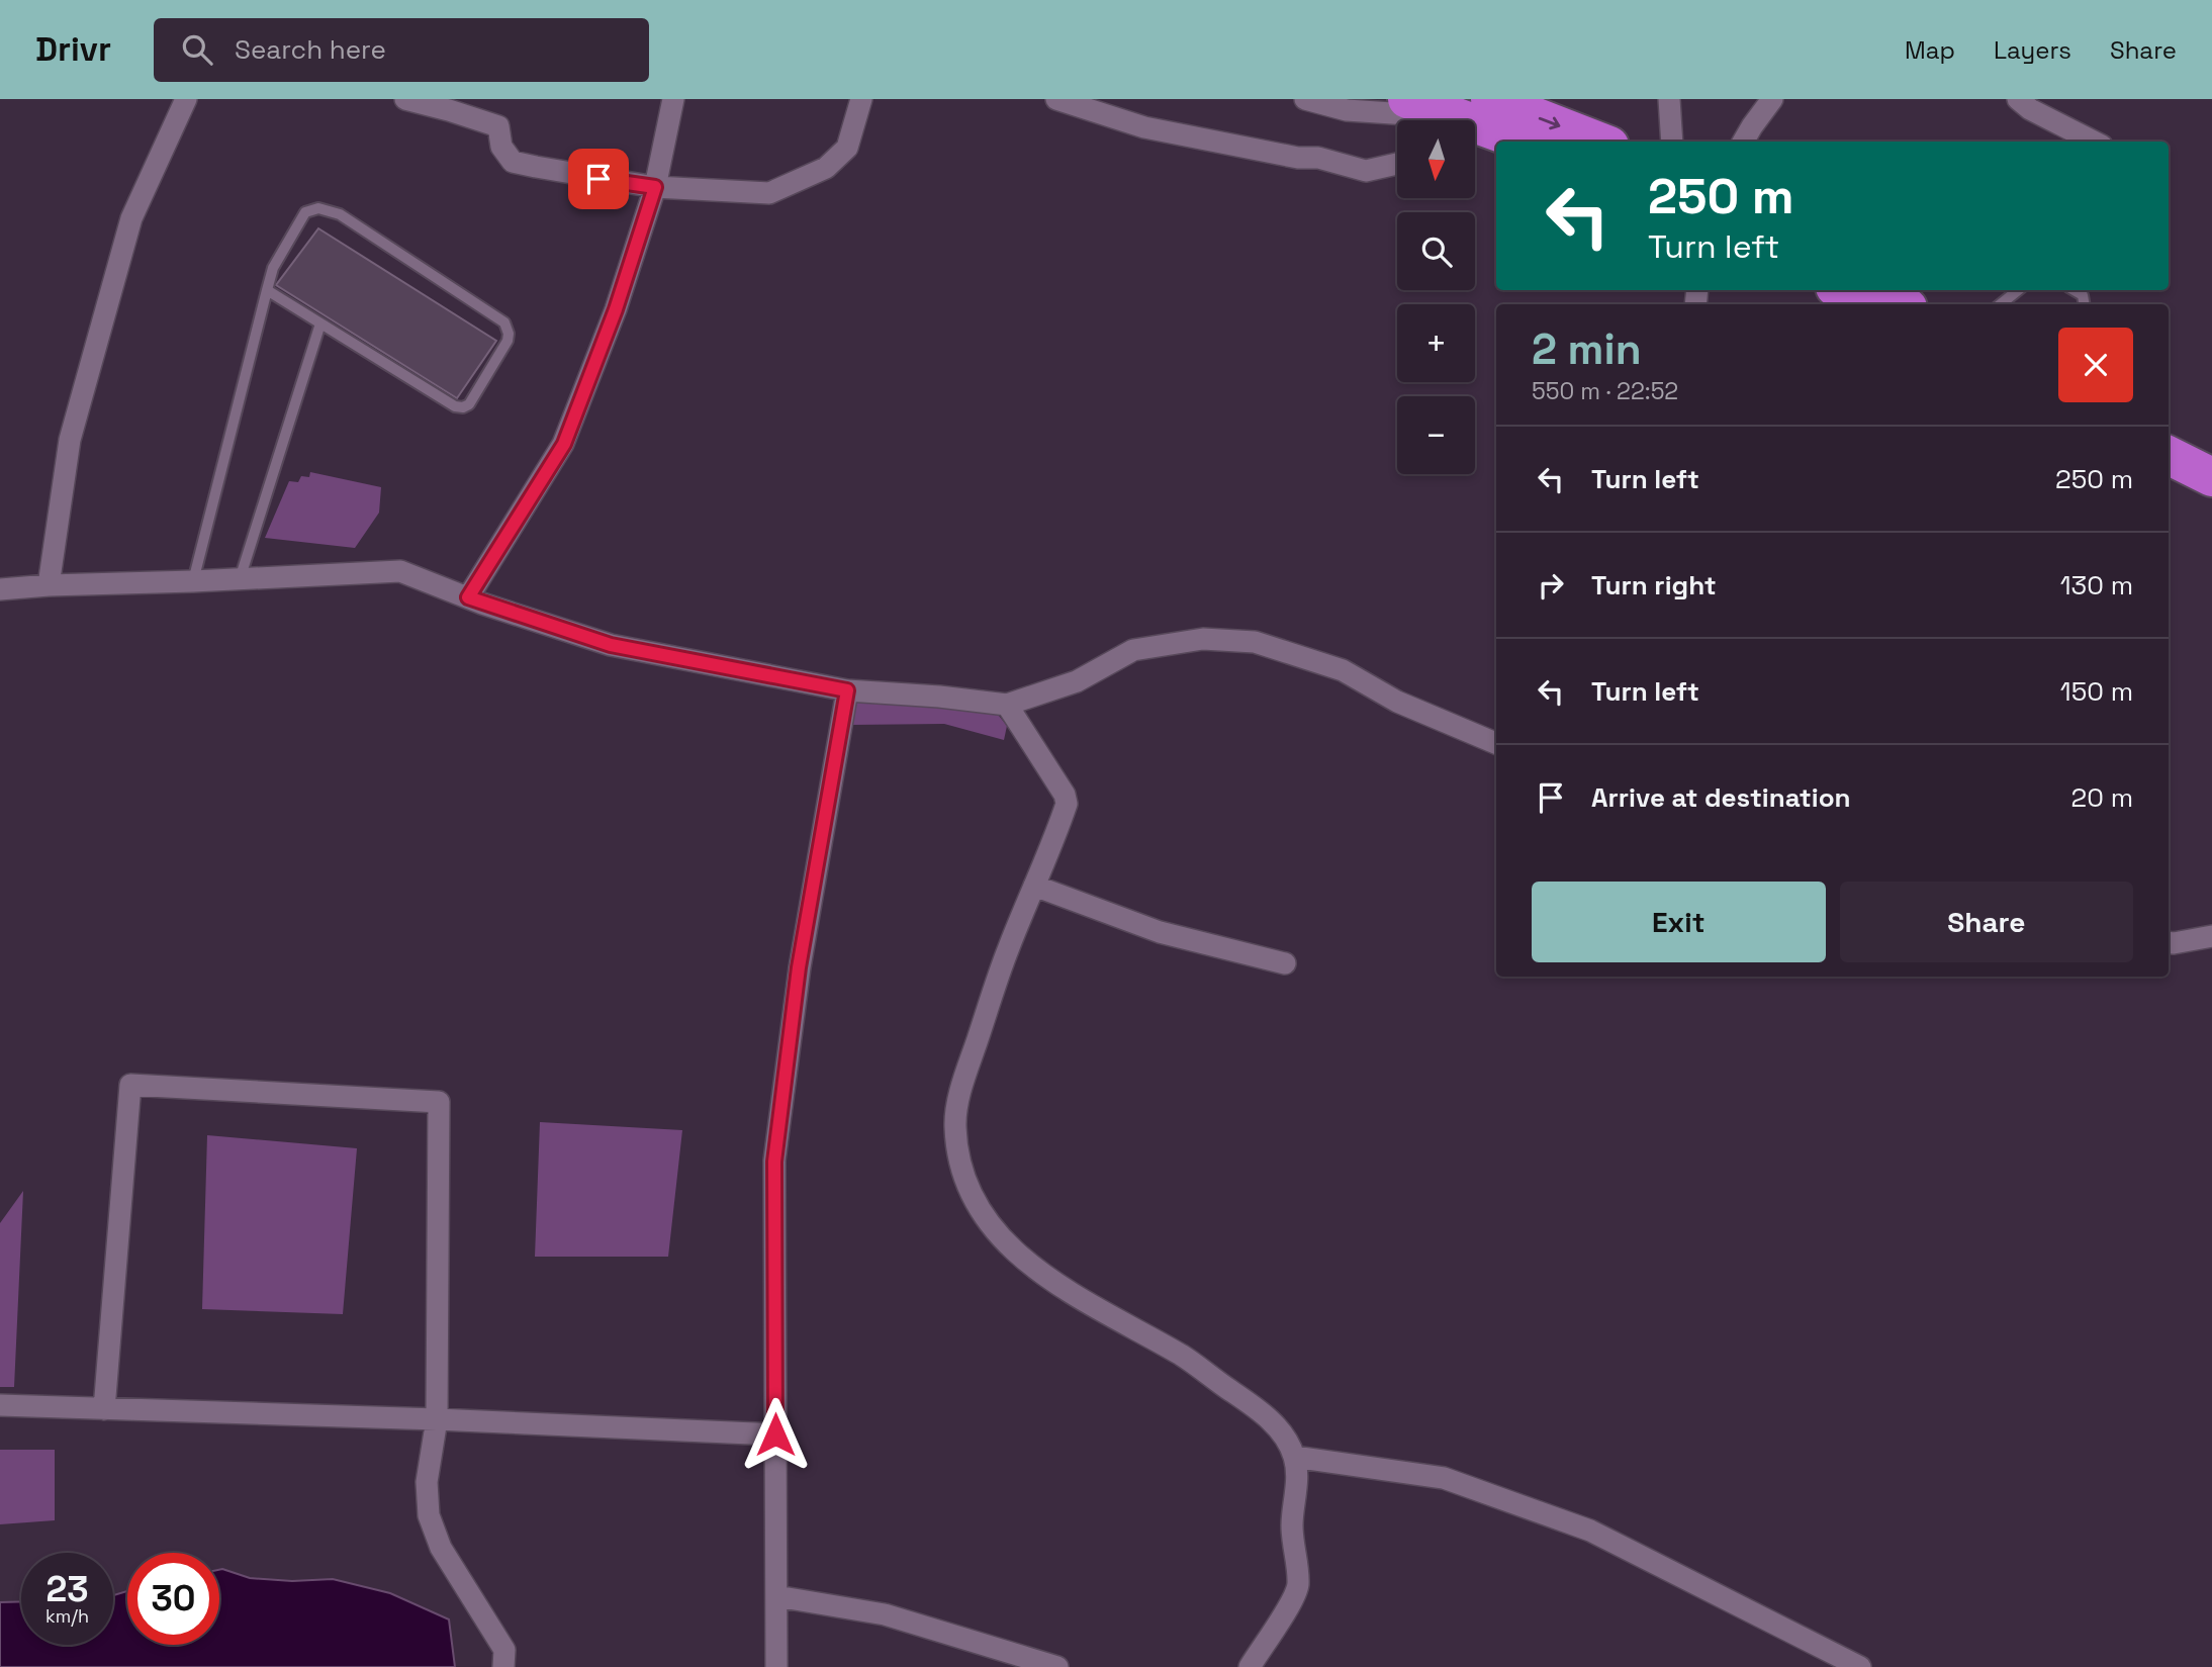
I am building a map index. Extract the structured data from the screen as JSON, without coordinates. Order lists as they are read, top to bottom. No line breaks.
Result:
{"north":"bottom","page":{"header":"Drivr","search":"Search here","nav":["Map","Layers","Share"],"map_buttons":["+","−"],"turn":["250 m","Turn left"],"heading":["2 min","550 m · 22:52"],"list":[{"name":"Turn left","value":"250 m"},{"name":"Turn right","value":"130 m"},{"name":"Turn left","value":"150 m"},{"name":"Arrive at destination","value":"20 m"}],"buttons":["Exit","Share"],"speed":"23 km/h","limit":"30"}}
